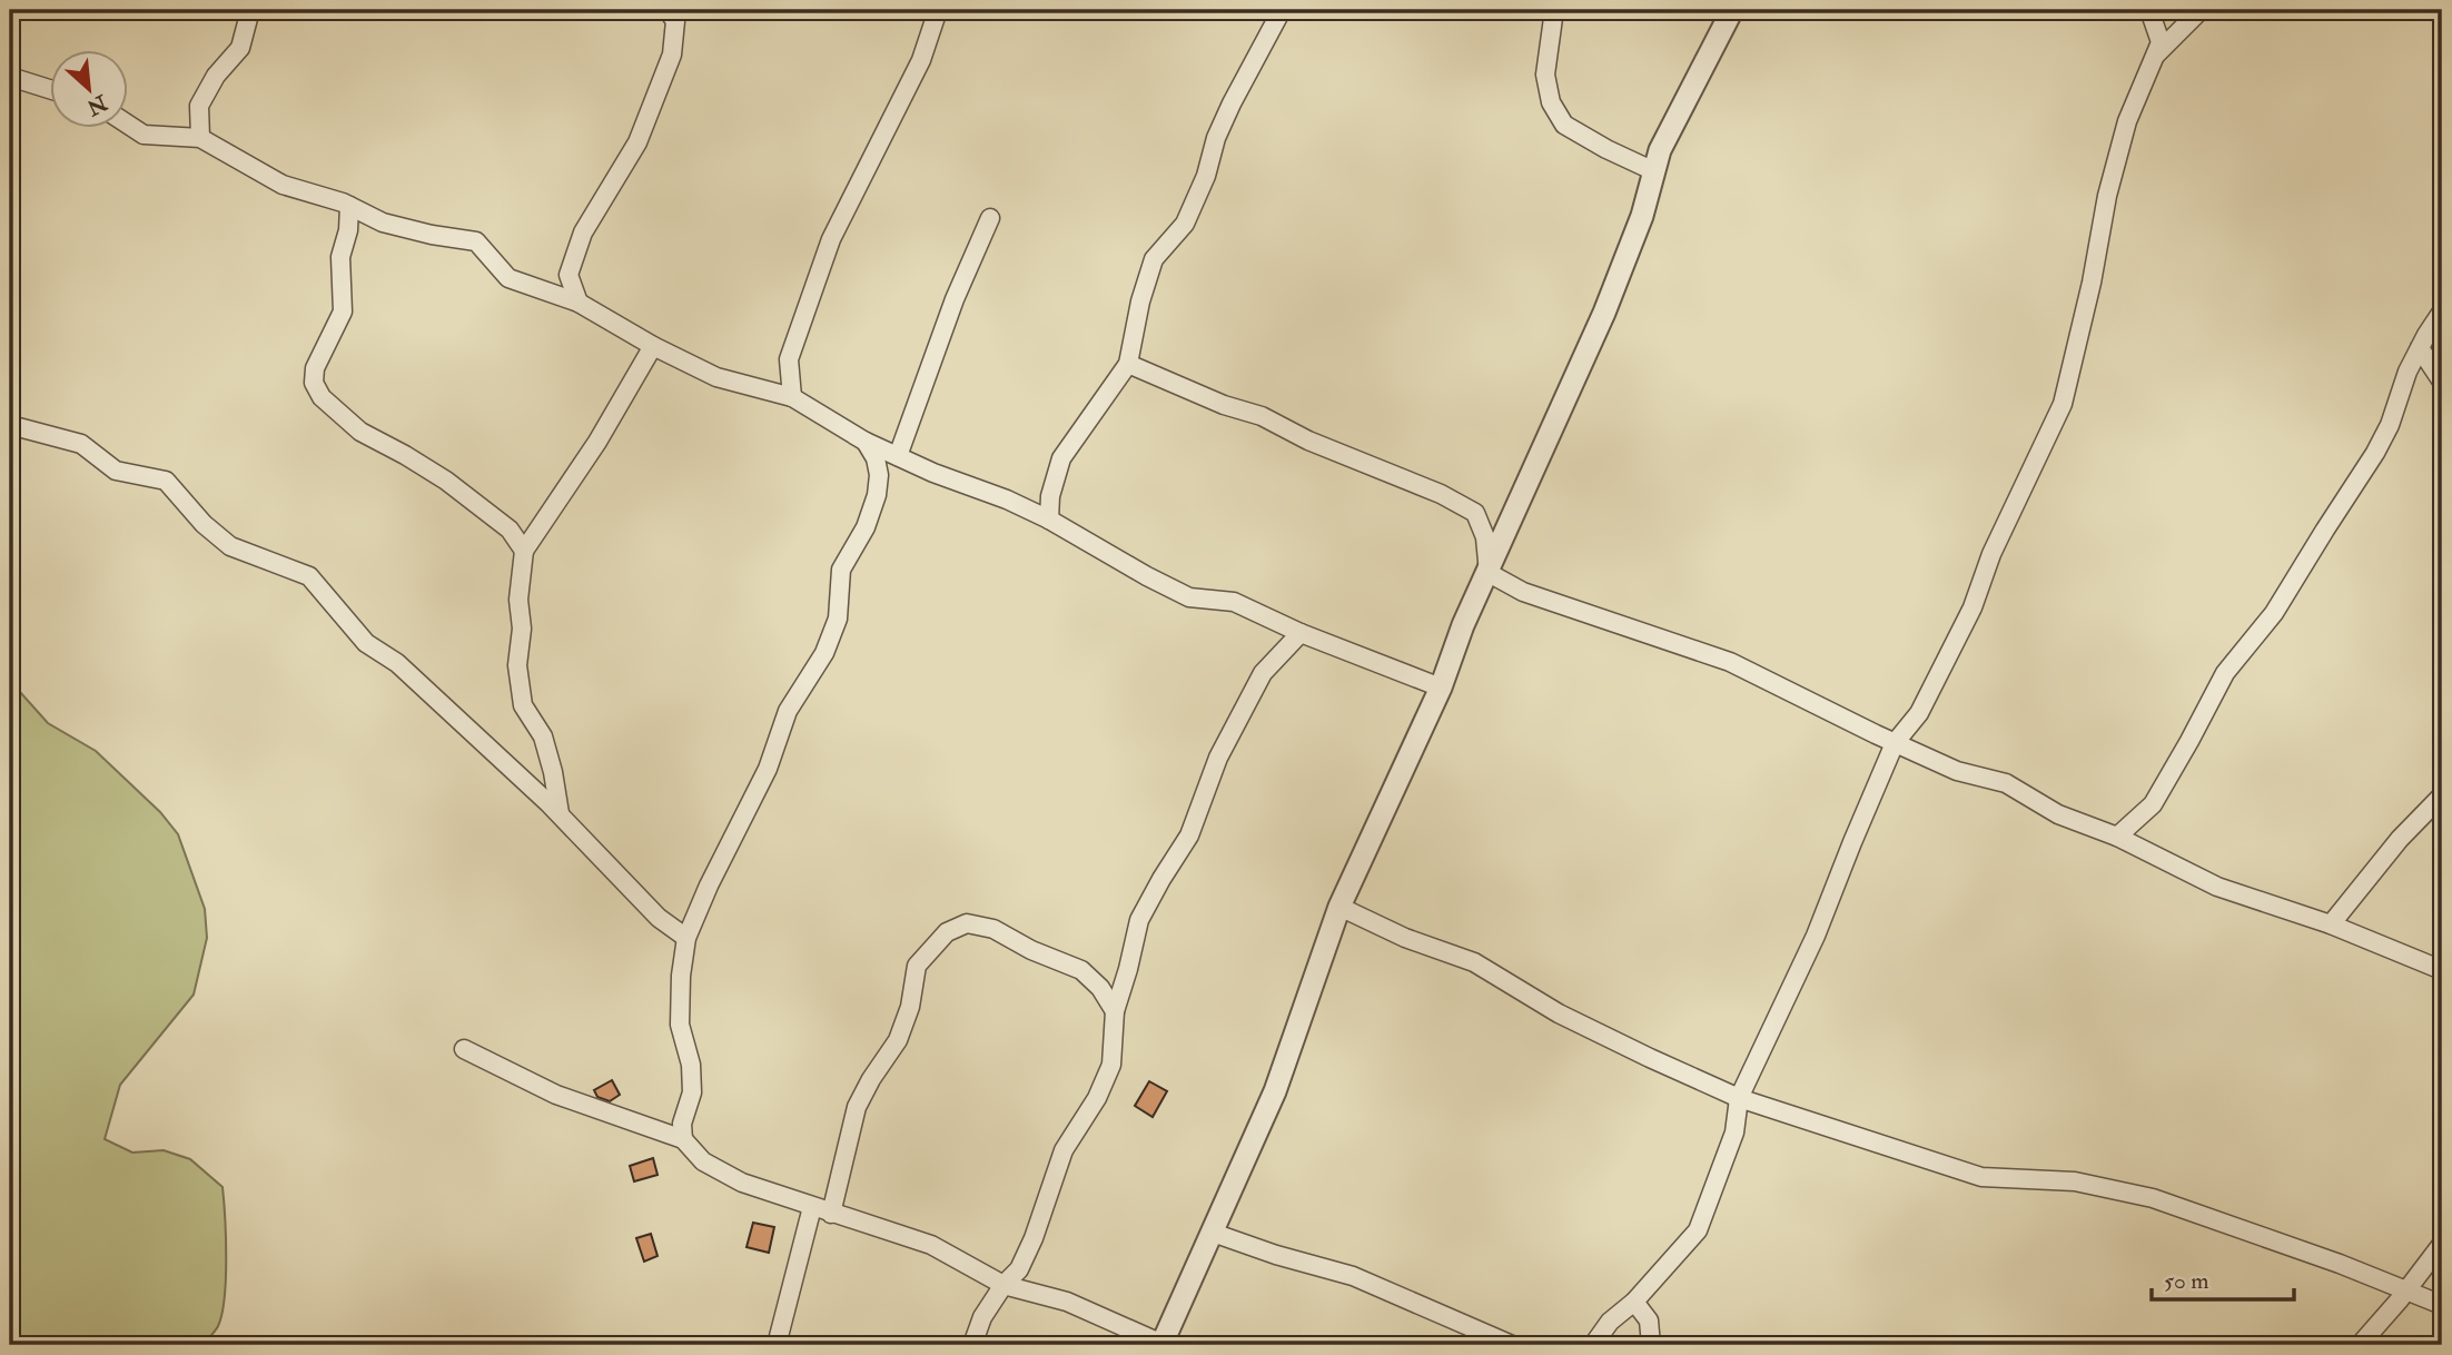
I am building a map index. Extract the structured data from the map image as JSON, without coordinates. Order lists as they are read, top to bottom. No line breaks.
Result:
{"scale_bar":"50 m","north":"bottom right"}
